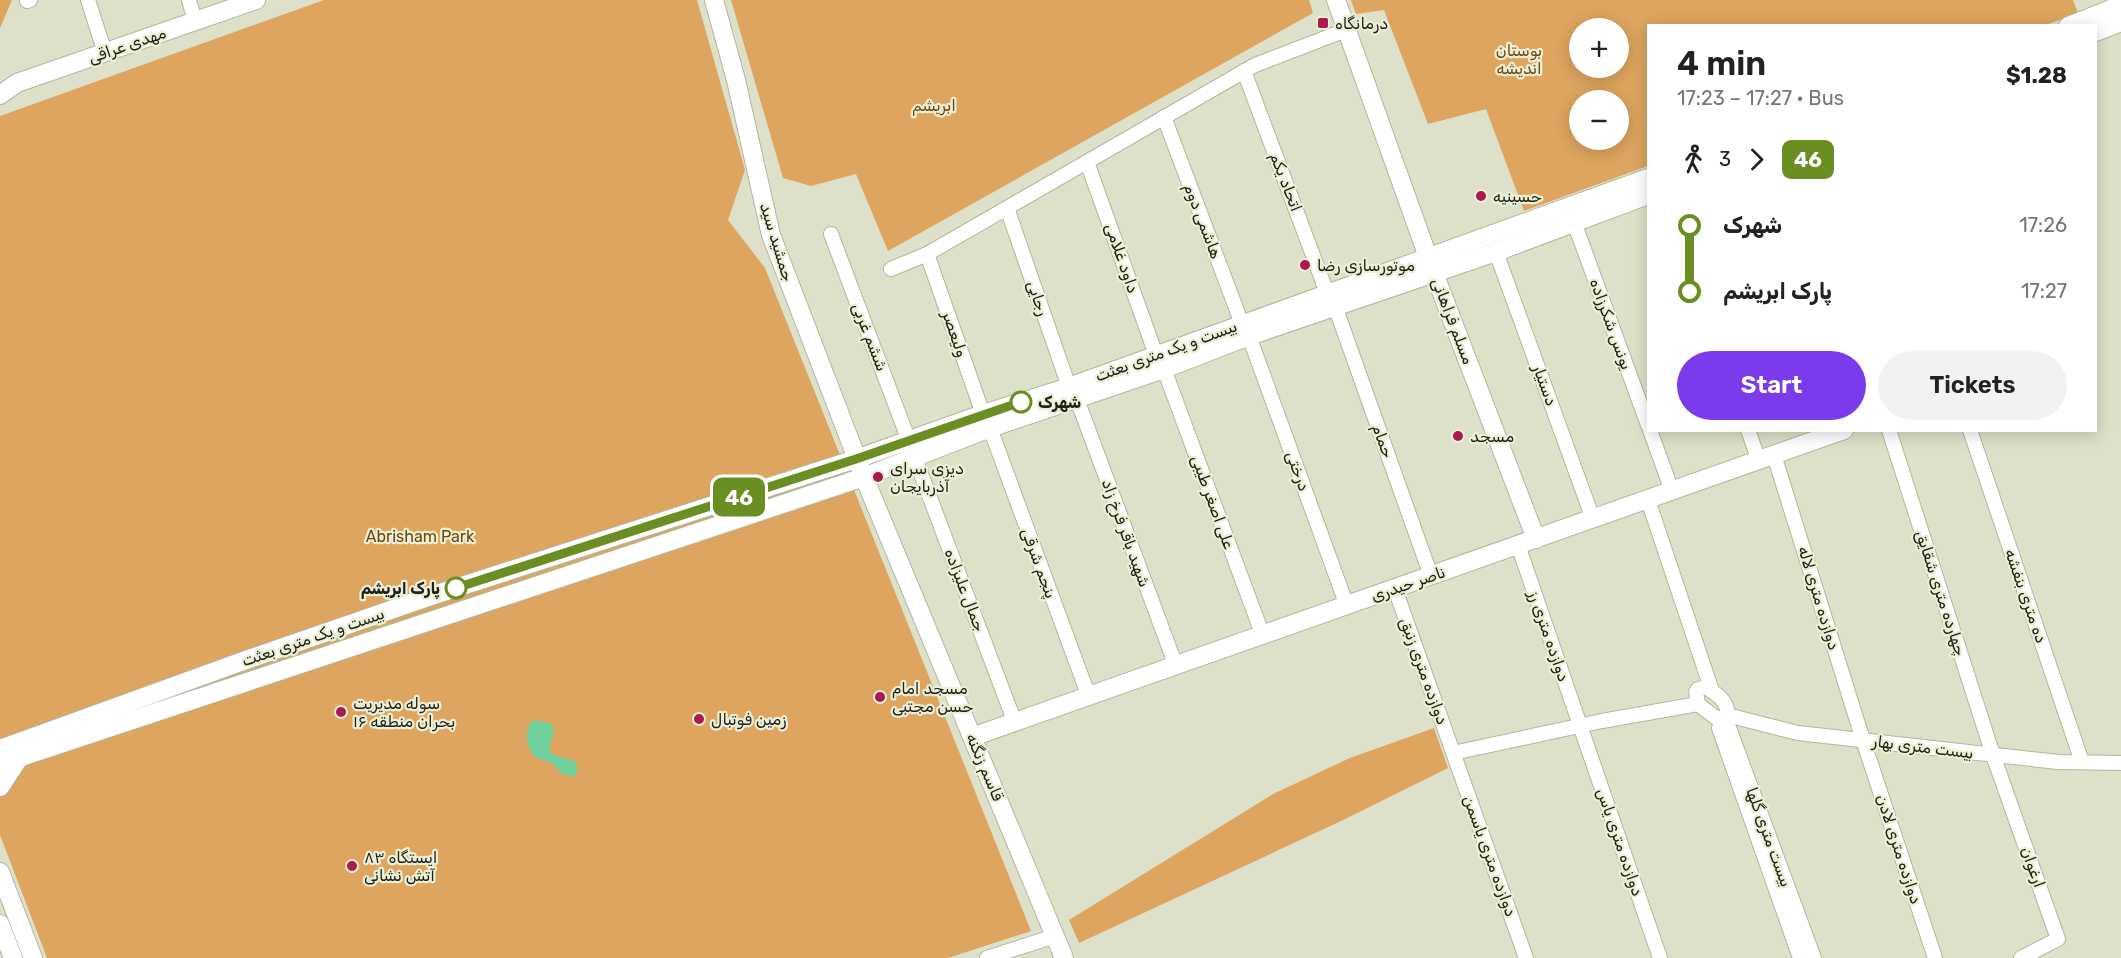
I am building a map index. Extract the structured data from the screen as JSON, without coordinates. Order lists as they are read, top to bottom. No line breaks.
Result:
{"streets":{"street":["مهدی عراقی","اتحاد یکم","هاشمی دوم","جمشید سید","داود غلامی","رجایی","مسلم فراهانی","یونس شکرزاده","ولیعصر","ششم غربی","بیست و یک متری بعثت","دستیار","حمام","درختی","علی اصغر طیبی","شهید باقر فرخ زاد","پنجم شرقی","ناصر حیدری","جمال علیزاده","چهارده متری شقایق","ده متری بنفشه","دوازده متری لاله","دوازده متری رز","دوازده متری زنبق","بیست متری بهار","قاسم زنگنه","بیست متری گلها","دوازده متری یاس","دوازده متری لادن","دوازده متری یاسمن","ارغوان"]},"crossings":[["اتحاد یکم","بیست و یک متری بعثت"],["اتحاد یکم","حمام"],["هاشمی دوم","بیست و یک متری بعثت"],["هاشمی دوم","درختی"],["جمشید سید","بیست و یک متری بعثت"],["جمشید سید","قاسم زنگنه"],["داود غلامی","بیست و یک متری بعثت"],["داود غلامی","علی اصغر طیبی"],["رجایی","بیست و یک متری بعثت"],["رجایی","شهید باقر فرخ زاد"],["مسلم فراهانی","بیست و یک متری بعثت"],["مسلم فراهانی","ناصر حیدری"],["یونس شکرزاده","بیست و یک متری بعثت"],["ولیعصر","بیست و یک متری بعثت"],["ولیعصر","پنجم شرقی"],["ششم غربی","بیست و یک متری بعثت"],["ششم غربی","جمال علیزاده"],["بیست و یک متری بعثت","دستیار"],["بیست و یک متری بعثت","حمام"],["بیست و یک متری بعثت","درختی"],["بیست و یک متری بعثت","علی اصغر طیبی"],["بیست و یک متری بعثت","شهید باقر فرخ زاد"],["بیست و یک متری بعثت","پنجم شرقی"],["بیست و یک متری بعثت","جمال علیزاده"],["بیست و یک متری بعثت","قاسم زنگنه"],["دستیار","ناصر حیدری"],["حمام","ناصر حیدری"],["درختی","ناصر حیدری"],["علی اصغر طیبی","ناصر حیدری"],["شهید باقر فرخ زاد","ناصر حیدری"],["پنجم شرقی","ناصر حیدری"],["ناصر حیدری","جمال علیزاده"],["ناصر حیدری","دوازده متری لاله"],["ناصر حیدری","دوازده متری رز"],["ناصر حیدری","دوازده متری زنبق"],["ناصر حیدری","قاسم زنگنه"],["چهارده متری شقایق","بیست متری بهار"],["چهارده متری شقایق","ارغوان"],["ده متری بنفشه","بیست متری بهار"],["دوازده متری لاله","بیست متری بهار"],["دوازده متری لاله","دوازده متری لادن"],["دوازده متری رز","دوازده متری یاس"],["دوازده متری زنبق","دوازده متری یاسمن"],["بیست متری بهار","بیست متری گلها"],["بیست متری بهار","دوازده متری لادن"],["بیست متری بهار","ارغوان"]],"parks":["بوستان اندیشه","ابریشم","Abrisham Park"],"places":{"transit":["درمانگاه"],"other":["حسینیه","موتورسازی رضا","شهرک","مسجد","دیزی سرای آذربایجان","پارک ابریشم","مسجد امام حسن مجتبی","سوله مدیریت بحران منطقه ۱۶","زمین فوتبال","ایستگاه ۸۳ آتش نشانی"]},"lines":["bus line 46"],"page":{"on_map":"46","map_buttons":["+","−"],"heading":["4 min","17:23 – 17:27 · Bus","$1.28"],"legs":["3","46"],"list":[{"name":"شهرک","value":"17:26"},{"name":"پارک ابریشم","value":"17:27"}],"buttons":["Start","Tickets"]}}
